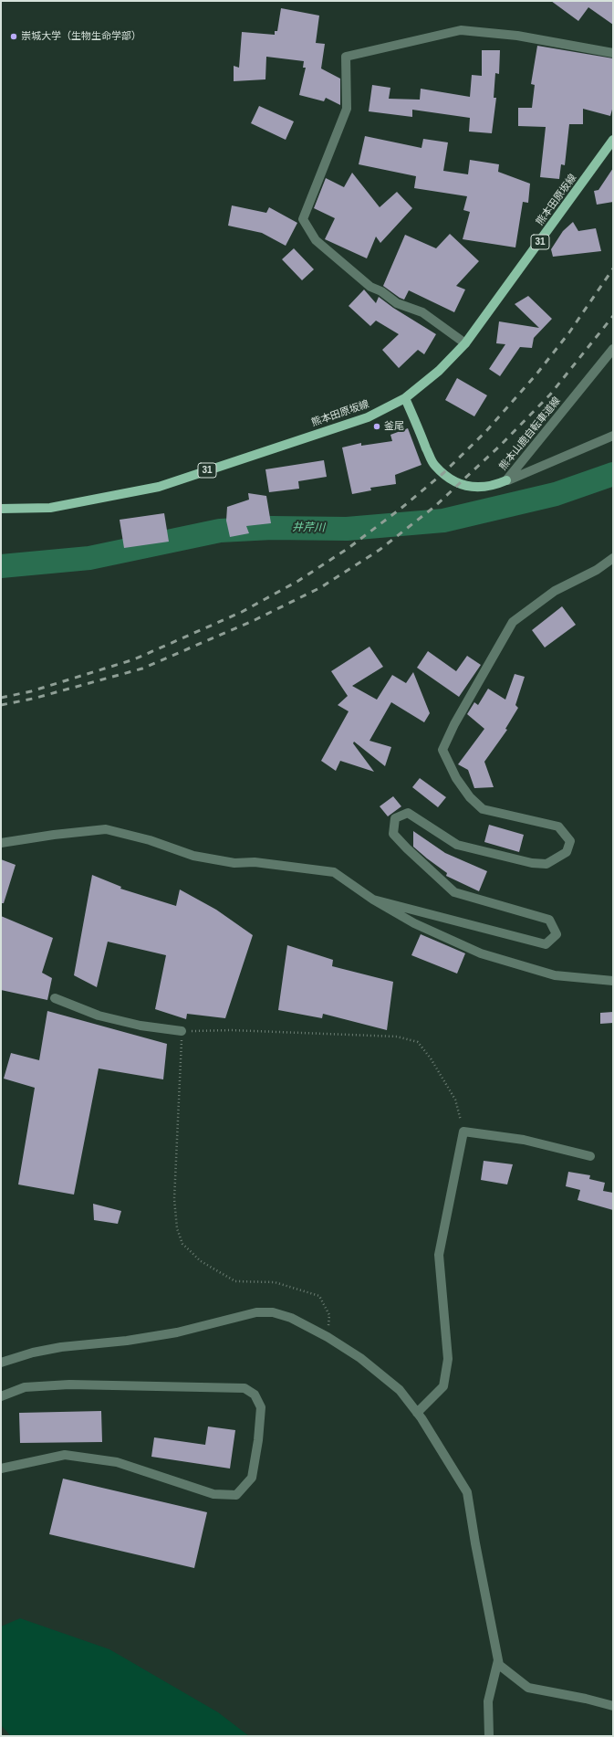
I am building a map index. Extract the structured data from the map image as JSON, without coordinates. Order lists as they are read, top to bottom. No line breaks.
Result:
{"streets":{"main road":["熊本田原坂線","31","熊本山鹿自転車道線"]},"crossings":[["熊本田原坂線","熊本山鹿自転車道線"]],"water":["井芹川"],"places":["崇城大学（生物生命学部）","釜尾"]}
